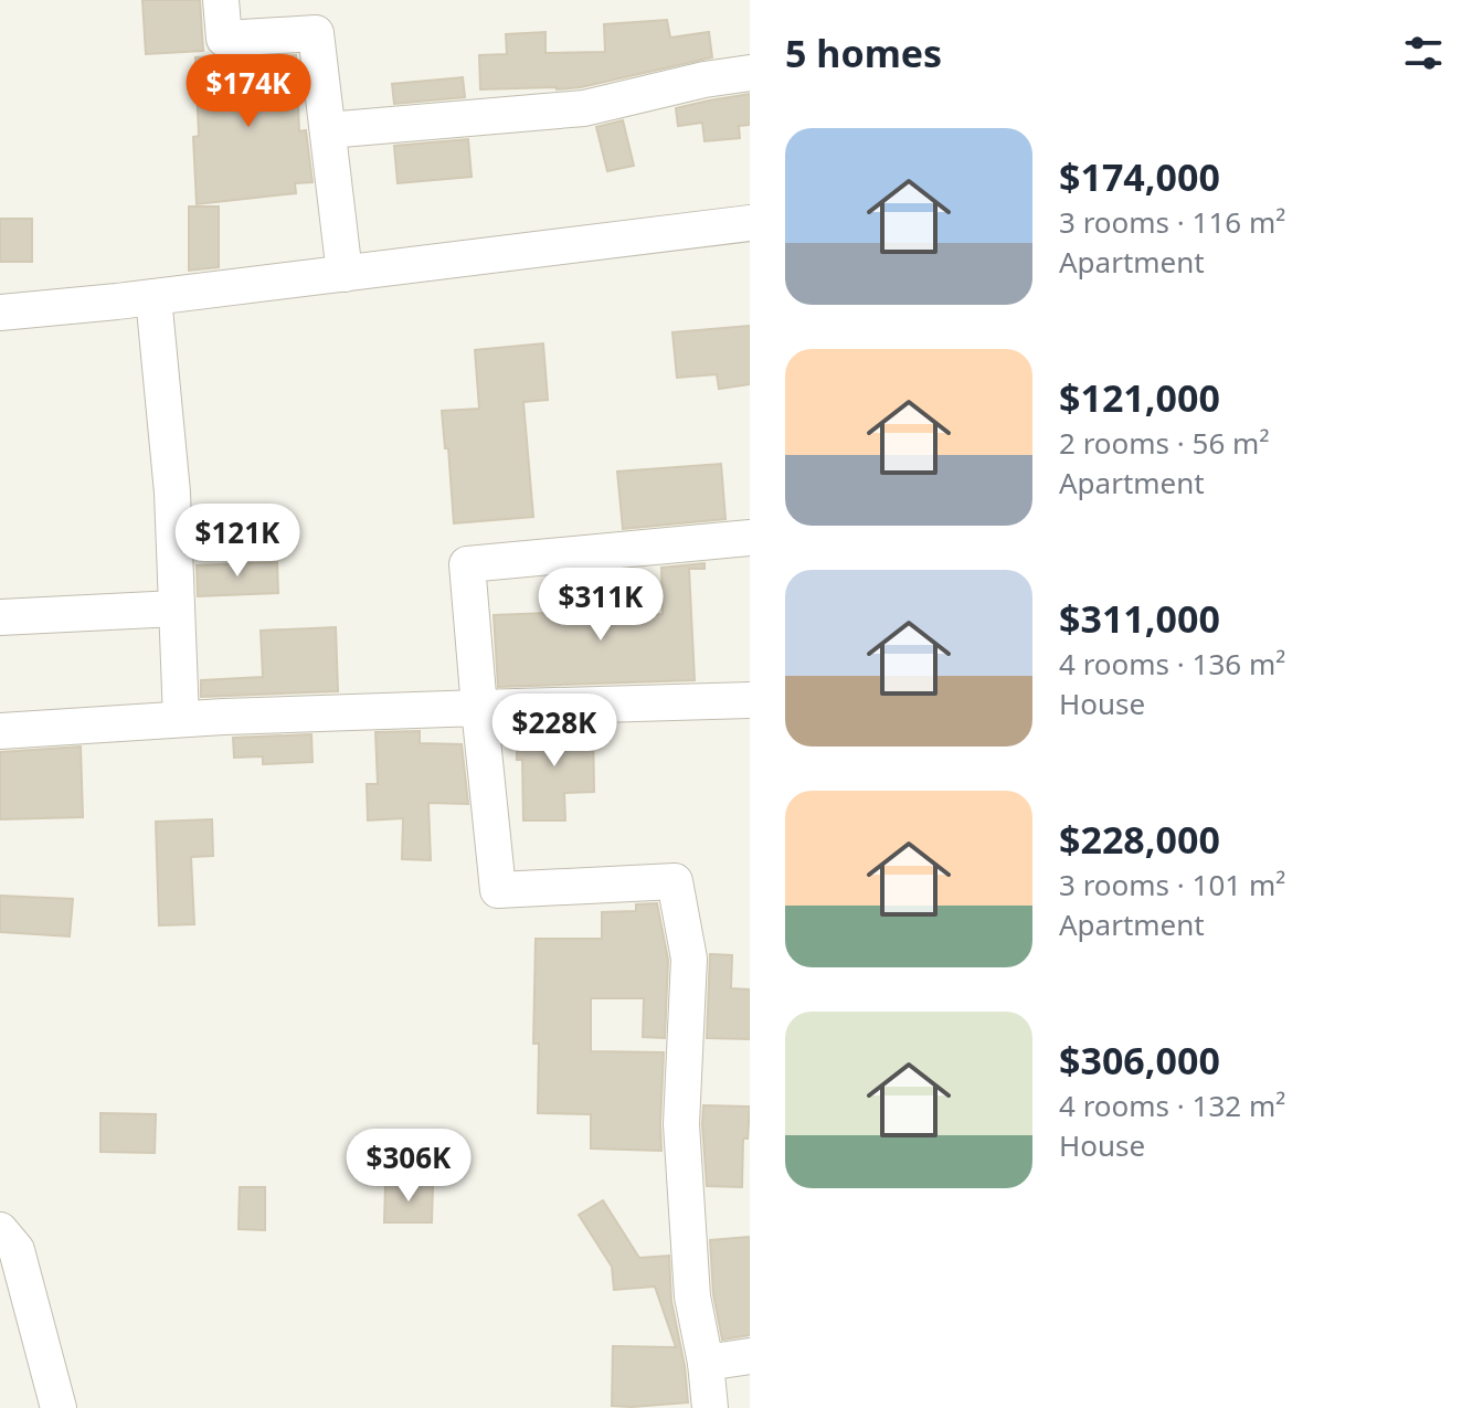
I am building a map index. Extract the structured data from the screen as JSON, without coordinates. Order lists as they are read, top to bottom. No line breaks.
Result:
{"page":{"heading":"5 homes","price":["$174K","$121K","$311K","$228K","$306K"],"list":[{"name":"$174,000","note":"3 rooms · 116 m² · Apartment"},{"name":"$121,000","note":"2 rooms · 56 m² · Apartment"},{"name":"$311,000","note":"4 rooms · 136 m² · House"},{"name":"$228,000","note":"3 rooms · 101 m² · Apartment"},{"name":"$306,000","note":"4 rooms · 132 m² · House"}]}}
